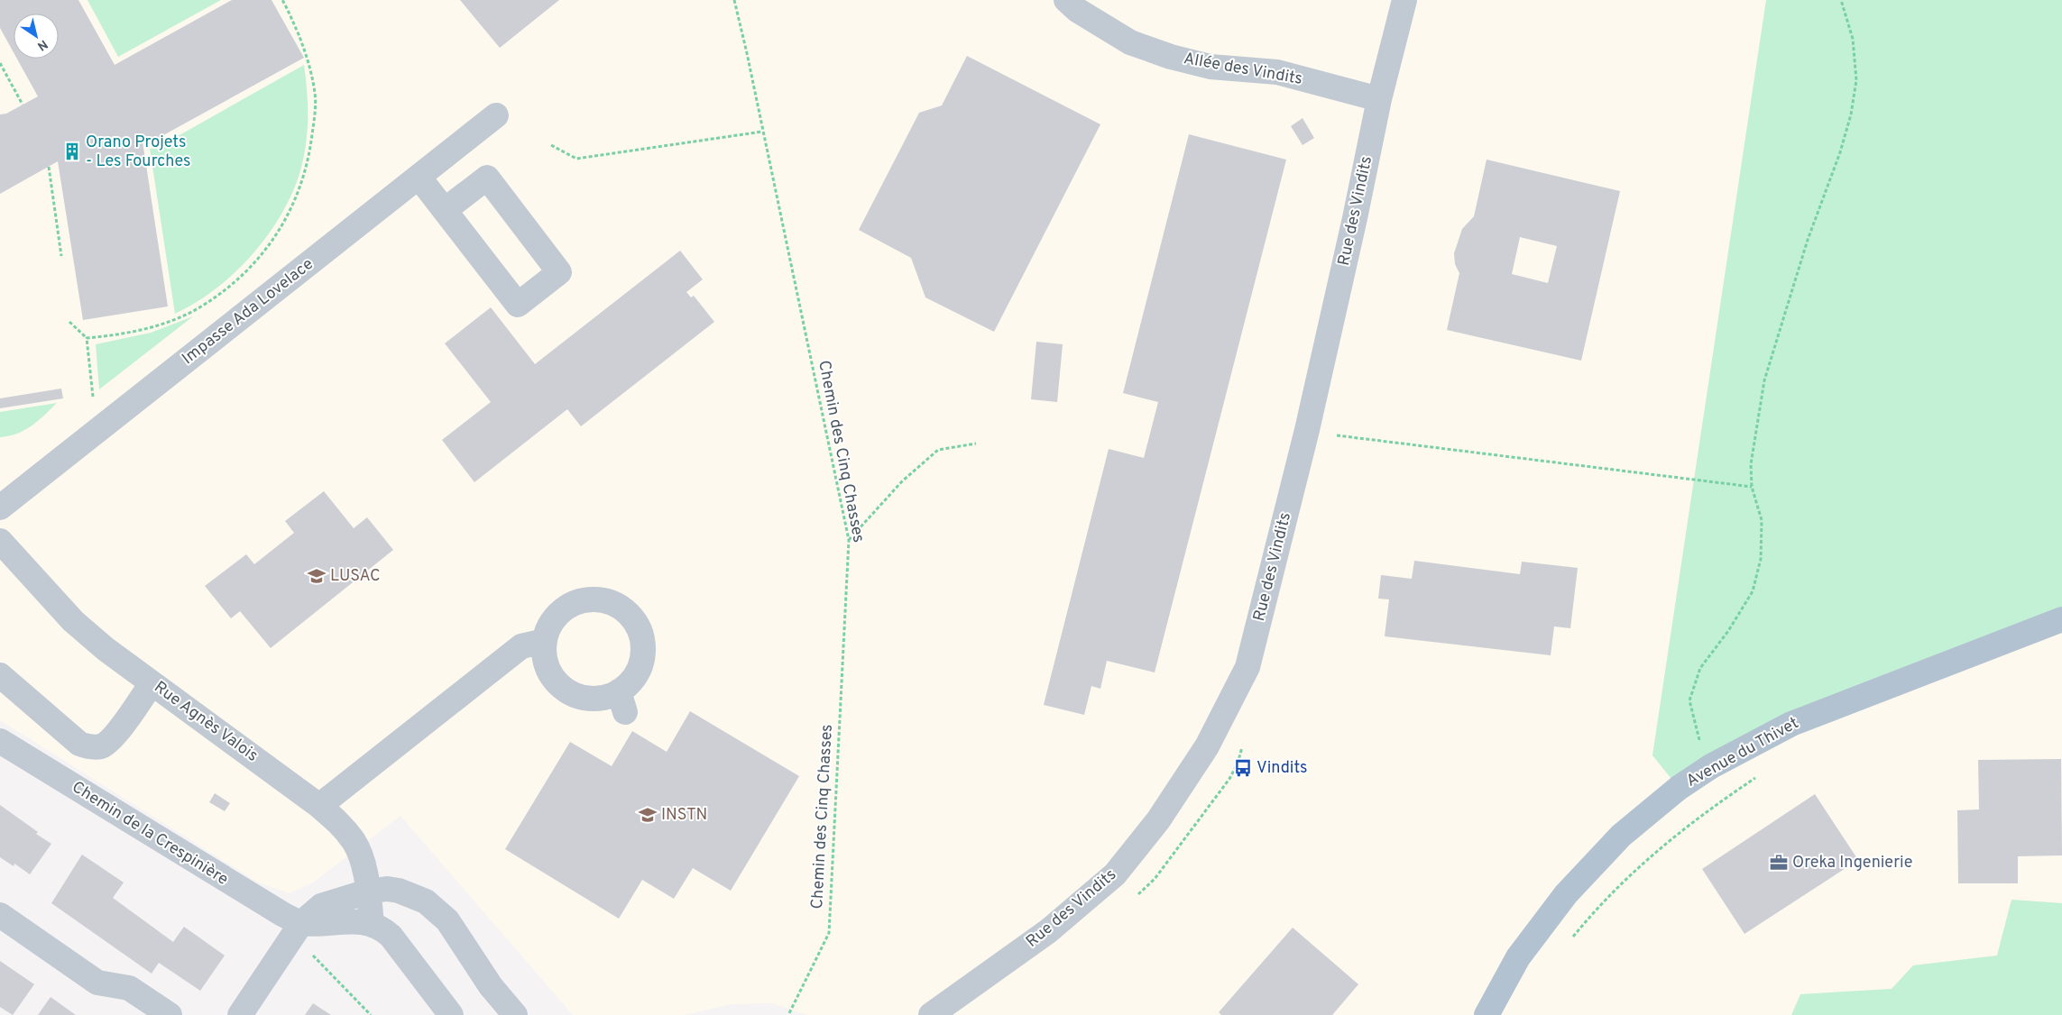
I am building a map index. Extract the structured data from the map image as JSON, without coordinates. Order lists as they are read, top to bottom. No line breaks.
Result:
{"streets":{"main road":["Avenue du Thivet"],"street":["Allée des Vindits","Rue des Vindits","Impasse Ada Lovelace","Rue Agnès Valois","Chemin de la Crespinière"],"path":["Chemin des Cinq Chasses"]},"crossings":[["Allée des Vindits","Rue des Vindits"],["Rue Agnès Valois","Chemin de la Crespinière"]],"places":{"building":["Orano Projets - Les Fourches"],"school or university":["LUSAC","INSTN"],"bus stop":["Vindits"],"office":["Oreka Ingenierie"]},"north":"bottom right"}
